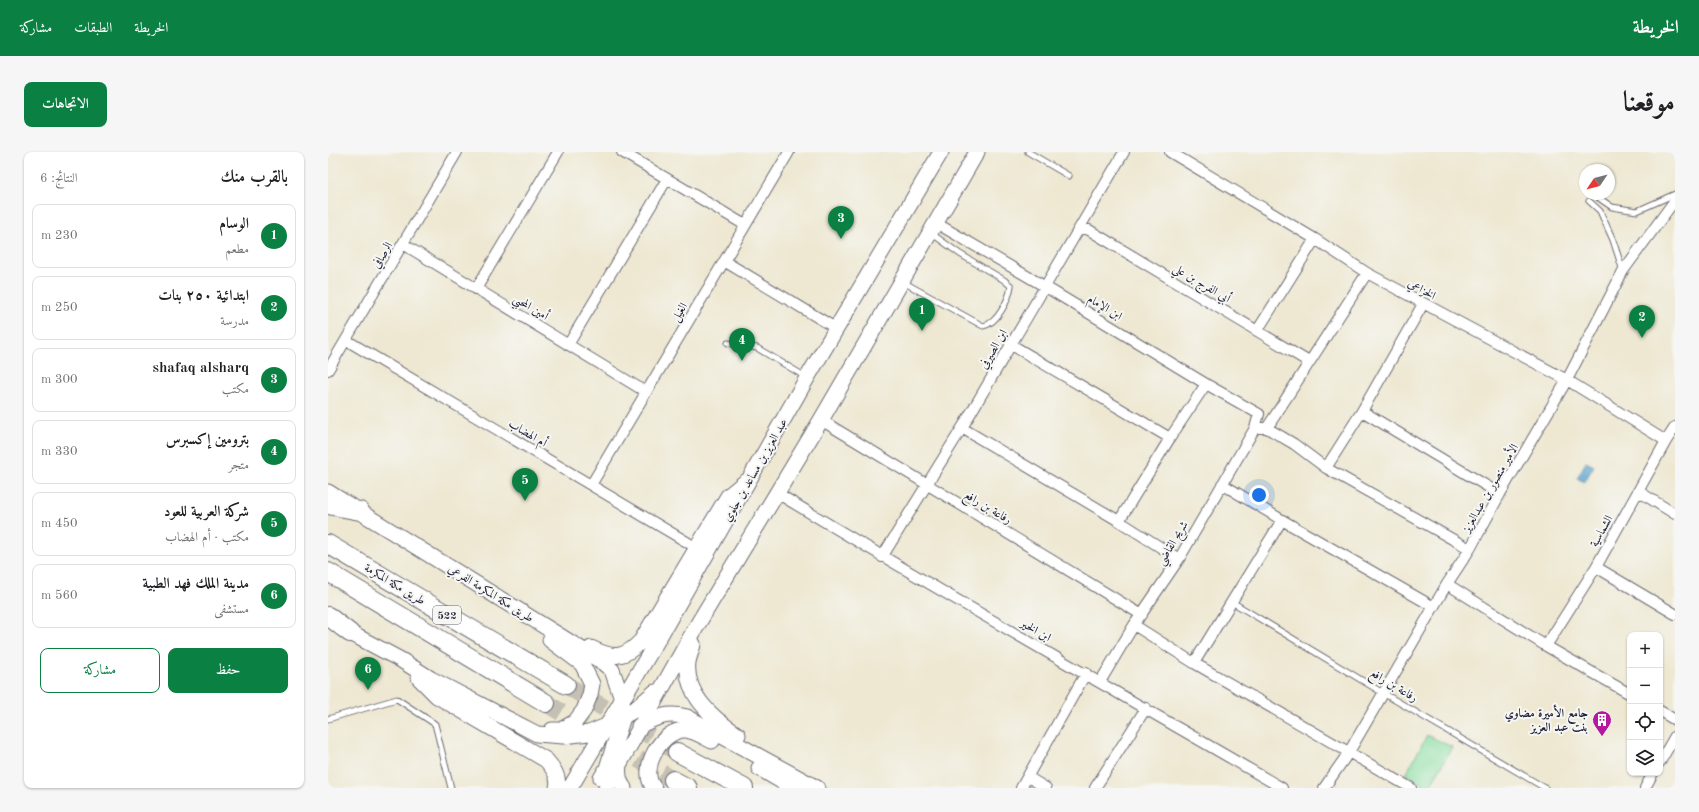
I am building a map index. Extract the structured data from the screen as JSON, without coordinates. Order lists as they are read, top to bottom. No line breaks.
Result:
{"streets":{"highway":["طريق مكة المكرمة","522"],"main road":["عبد العزيز بن مساعد بن جلوي","طريق مكة المكرمة الفرعي"],"street":["الرصافي","أبي الفرج بن علي","الخزاعي","أمين المحبي","ابن الإمام","الغيل","ابن الصيرفي","أم الهضاب","الأمير منصور بن عبدالعزيز","رفاعة بن رافع","الشماسية","شريح القاضي","ابن الخير"]},"crossings":[["الرصافي","أمين المحبي"],["الرصافي","أم الهضاب"],["أبي الفرج بن علي","ابن الصيرفي"],["الخزاعي","الأمير منصور بن عبدالعزيز"],["الخزاعي","الشماسية"],["أمين المحبي","الغيل"],["ابن الإمام","ابن الصيرفي"],["ابن الإمام","شريح القاضي"],["الغيل","أم الهضاب"],["ابن الصيرفي","رفاعة بن رافع"],["ابن الصيرفي","ابن الخير"],["عبد العزيز بن مساعد بن جلوي","طريق مكة المكرمة الفرعي"],["الأمير منصور بن عبدالعزيز","رفاعة بن رافع"],["رفاعة بن رافع","شريح القاضي"],["شريح القاضي","ابن الخير"]],"places":{"building":["جامع الأميرة مضاوي بنت عبد العزيز"]},"north":"bottom left","page":{"header":"الخريطة","nav":["الخريطة","الطبقات","مشاركة"],"title":"موقعنا","buttons":["الاتجاهات",["حفظ","مشاركة"]],"heading":["بالقرب منك","النتائج: 6"],"list":[{"mark":"1","name":"الوسام","note":"مطعم","value":"230 m"},{"mark":"2","name":"ابتدائية ٢٥٠ بنات","note":"مدرسة","value":"250 m"},{"mark":"3","name":"shafaq alsharq","note":"مكتب","value":"300 m"},{"mark":"4","name":"بترومين إكسبرس","note":"متجر","value":"330 m"},{"mark":"5","name":"شركة العربية للعود","note":"مكتب · أم الهضاب","value":"450 m"},{"mark":"6","name":"مدينة الملك فهد الطبية","note":"مستشفى","value":"560 m"}],"pins":["3","1","2","4","5","6"],"map_buttons":["+","−"]}}
